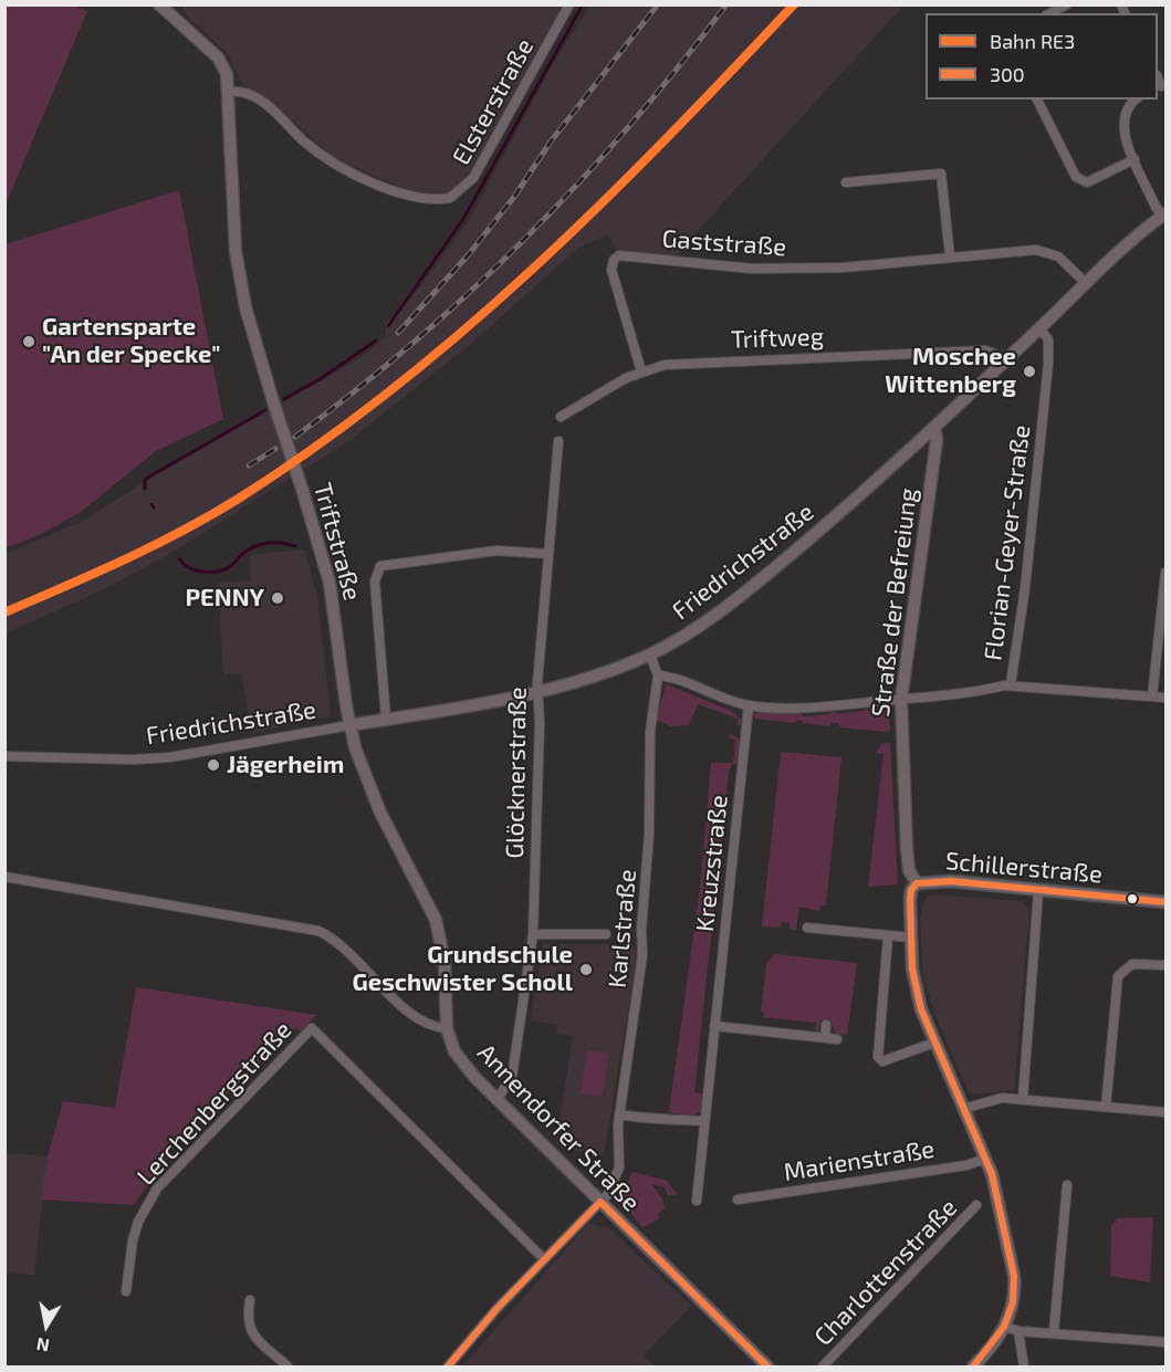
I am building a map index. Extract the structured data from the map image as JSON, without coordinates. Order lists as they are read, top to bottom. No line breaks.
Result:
{"streets":{"street":["Elsterstraße","Gaststraße","Triftweg","Triftstraße","Florian-Geyer-Straße","Friedrichstraße","Straße der Befreiung","Glöcknerstraße","Kreuzstraße","Schillerstraße","Karlstraße","Lerchenbergstraße","Annendorfer Straße","Marienstraße","Charlottenstraße"]},"crossings":[["Elsterstraße","Triftstraße"],["Gaststraße","Triftweg"],["Gaststraße","Friedrichstraße"],["Triftweg","Friedrichstraße"],["Triftstraße","Friedrichstraße"],["Triftstraße","Annendorfer Straße"],["Florian-Geyer-Straße","Friedrichstraße"],["Friedrichstraße","Straße der Befreiung"],["Friedrichstraße","Glöcknerstraße"],["Friedrichstraße","Karlstraße"],["Straße der Befreiung","Schillerstraße"],["Straße der Befreiung","Marienstraße"],["Glöcknerstraße","Annendorfer Straße"],["Karlstraße","Annendorfer Straße"]],"places":["Gartensparte \"An der Specke\"","Moschee Wittenberg","PENNY","Jägerheim","Grundschule Geschwister Scholl"],"lines":["rail line RE3","transit line 300"],"legend":["Bahn RE3","300"],"north":"bottom"}
